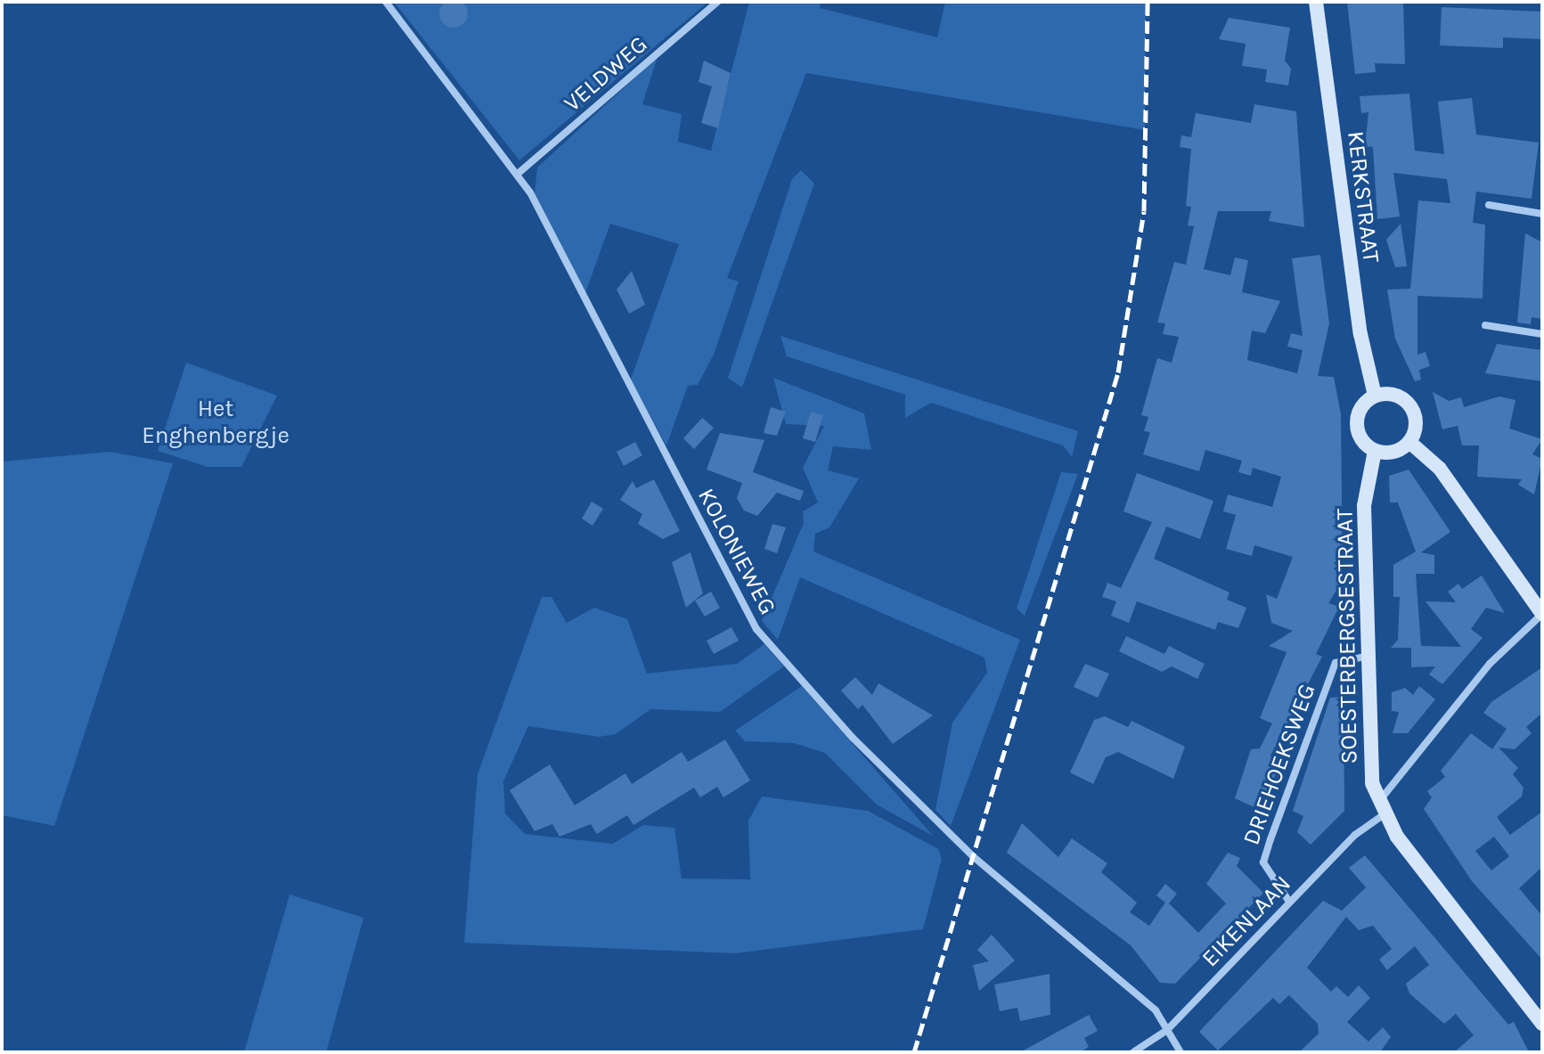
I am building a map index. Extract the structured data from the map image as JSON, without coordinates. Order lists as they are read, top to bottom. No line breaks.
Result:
{"streets":{"main road":["KERKSTRAAT","SOESTERBERGSESTRAAT"],"street":["VELDWEG","KOLONIEWEG","DRIEHOEKSWEG","EIKENLAAN"]},"crossings":[["VELDWEG","KOLONIEWEG"],["KERKSTRAAT","SOESTERBERGSESTRAAT"],["KOLONIEWEG","EIKENLAAN"],["SOESTERBERGSESTRAAT","DRIEHOEKSWEG"],["SOESTERBERGSESTRAAT","EIKENLAAN"],["DRIEHOEKSWEG","EIKENLAAN"]],"parks":["Het Enghenbergje"]}
